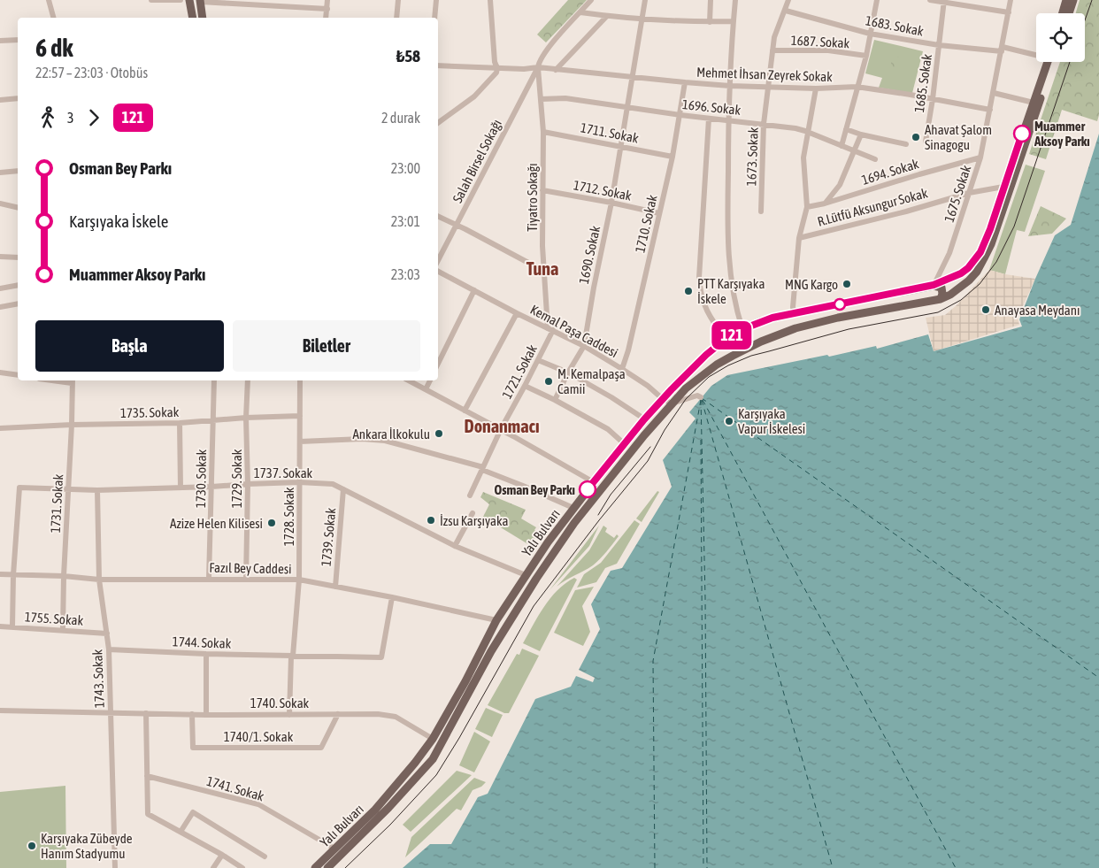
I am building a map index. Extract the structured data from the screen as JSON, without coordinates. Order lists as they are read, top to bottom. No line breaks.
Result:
{"streets":{"main road":["Yalı Bulvarı","1740. Sokak"],"street":["1683. Sokak","1687. Sokak","Mehmet İhsan Zeyrek Sokak","1685. Sokak","1696. Sokak","1711. Sokak","1673. Sokak","Salah Birsel Sokağı","1694. Sokak","1712. Sokak","1675. Sokak","Tiyatro Sokağı","R.Lütfü Aksungur Sokak","1710. Sokak","1690. Sokak","Kemal Paşa Caddesi","1721. Sokak","1735. Sokak","1737. Sokak","1730. Sokak","1729. Sokak","1731. Sokak","1728. Sokak","1739. Sokak","Fazıl Bey Caddesi","1755. Sokak","1744. Sokak","1743. Sokak","1740/1. Sokak","1741. Sokak"]},"crossings":[["1683. Sokak","1685. Sokak"],["1683. Sokak","1673. Sokak"],["1683. Sokak","1675. Sokak"],["1687. Sokak","1673. Sokak"],["Mehmet İhsan Zeyrek Sokak","1685. Sokak"],["Mehmet İhsan Zeyrek Sokak","1673. Sokak"],["Mehmet İhsan Zeyrek Sokak","Salah Birsel Sokağı"],["Mehmet İhsan Zeyrek Sokak","1675. Sokak"],["Mehmet İhsan Zeyrek Sokak","Tiyatro Sokağı"],["Mehmet İhsan Zeyrek Sokak","1710. Sokak"],["Mehmet İhsan Zeyrek Sokak","1690. Sokak"],["1696. Sokak","1673. Sokak"],["1696. Sokak","Tiyatro Sokağı"],["1696. Sokak","1710. Sokak"],["1696. Sokak","1690. Sokak"],["1711. Sokak","Tiyatro Sokağı"],["1711. Sokak","1710. Sokak"],["1711. Sokak","1690. Sokak"],["Salah Birsel Sokağı","Tiyatro Sokağı"],["1694. Sokak","1675. Sokak"],["1712. Sokak","Tiyatro Sokağı"],["1712. Sokak","1710. Sokak"],["1712. Sokak","1690. Sokak"],["1675. Sokak","R.Lütfü Aksungur Sokak"],["1675. Sokak","Yalı Bulvarı"],["Tiyatro Sokağı","Kemal Paşa Caddesi"],["Tiyatro Sokağı","1721. Sokak"],["R.Lütfü Aksungur Sokak","Yalı Bulvarı"],["1710. Sokak","Kemal Paşa Caddesi"],["1690. Sokak","Kemal Paşa Caddesi"],["Kemal Paşa Caddesi","1721. Sokak"],["Kemal Paşa Caddesi","Yalı Bulvarı"],["1735. Sokak","1730. Sokak"],["1735. Sokak","1729. Sokak"],["1735. Sokak","1731. Sokak"],["1735. Sokak","1728. Sokak"],["1737. Sokak","1730. Sokak"],["1737. Sokak","1729. Sokak"],["1737. Sokak","1731. Sokak"],["1737. Sokak","1728. Sokak"],["1737. Sokak","Yalı Bulvarı"],["1737. Sokak","1739. Sokak"],["1737. Sokak","Fazıl Bey Caddesi"],["1737. Sokak","1743. Sokak"],["1730. Sokak","Fazıl Bey Caddesi"],["1729. Sokak","Fazıl Bey Caddesi"],["1731. Sokak","Fazıl Bey Caddesi"],["1731. Sokak","1755. Sokak"],["1728. Sokak","Fazıl Bey Caddesi"],["1728. Sokak","1744. Sokak"],["1728. Sokak","1740. Sokak"],["Yalı Bulvarı","Fazıl Bey Caddesi"],["Yalı Bulvarı","1740. Sokak"],["Yalı Bulvarı","1741. Sokak"],["1739. Sokak","Fazıl Bey Caddesi"],["Fazıl Bey Caddesi","1743. Sokak"],["1755. Sokak","1743. Sokak"],["1744. Sokak","1743. Sokak"],["1743. Sokak","1740. Sokak"],["1740. Sokak","1740/1. Sokak"]],"districts":["Tuna","Donanmacı"],"places":["Muammer Aksoy Parkı","Ahavat Şalom Sinagogu","MNG Kargo","PTT Karşıyaka İskele","Anayasa Meydanı","M. Kemalpaşa Camii","Karşıyaka Vapur İskelesi","Ankara İlkokulu","Osman Bey Parkı","İzsu Karşıyaka","Azize Helen Kilisesi","Karşıyaka Zübeyde Hanım Stadyumu"],"lines":["bus line 121"],"page":{"on_map":"121","heading":["6 dk","22:57 – 23:03 · Otobüs","₺58"],"legs":["3","121","2 durak"],"list":[{"name":"Osman Bey Parkı","value":"23:00"},{"name":"Karşıyaka İskele","value":"23:01"},{"name":"Muammer Aksoy Parkı","value":"23:03"}],"buttons":["Başla","Biletler"]}}
